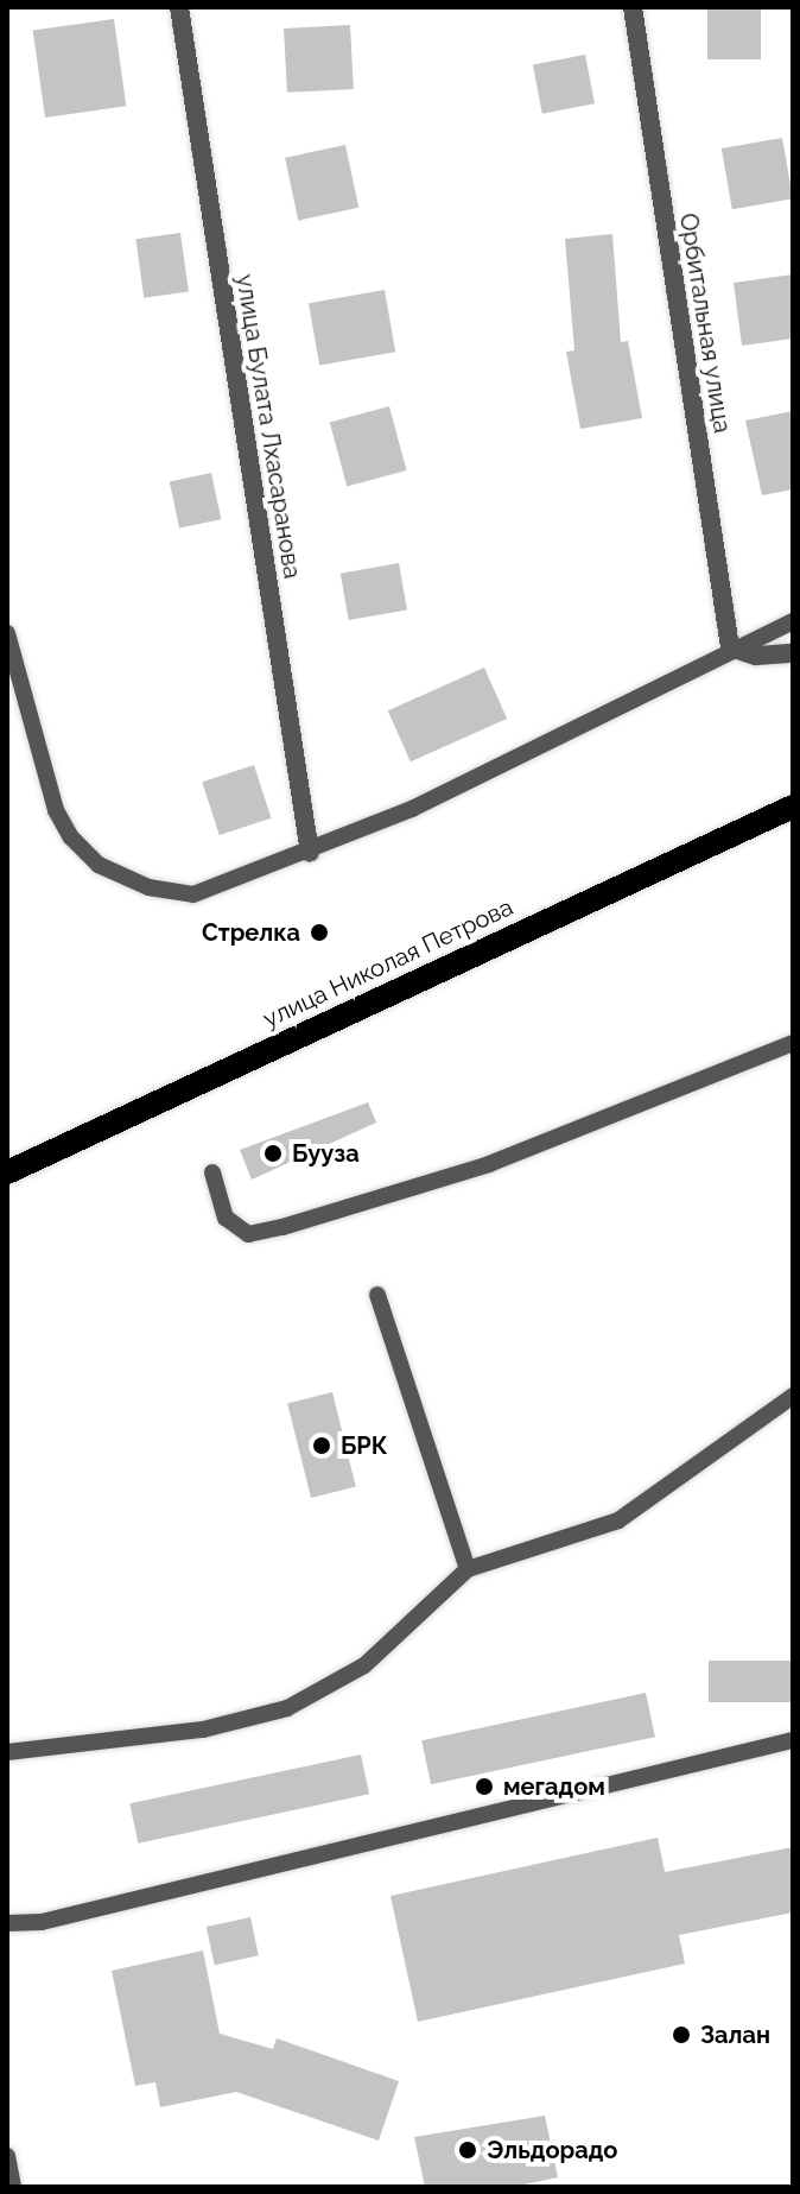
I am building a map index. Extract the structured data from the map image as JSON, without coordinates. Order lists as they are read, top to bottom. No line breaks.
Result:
{"streets":{"main road":["улица Николая Петрова"],"street":["Орбитальная улица","улица Булата Лхасаранова"]},"places":["Стрелка","Бууза","БРК","мегадом","Залан","Эльдорадо"]}
